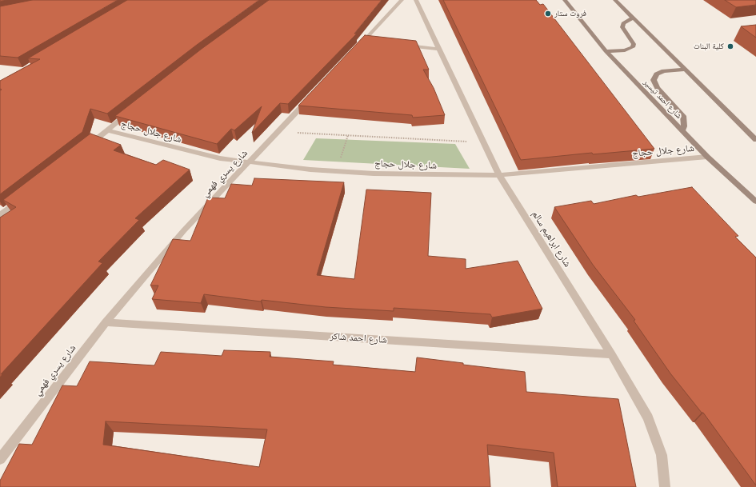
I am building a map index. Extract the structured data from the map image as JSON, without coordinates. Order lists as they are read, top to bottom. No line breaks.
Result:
{"streets":{"main road":["شارع احمد تيسير"],"street":["شارع جلال حجاج","شارع يسري فهمي","شارع ابراهيم سالم","شارع احمد شاكر"]},"crossings":[["شارع احمد تيسير","شارع جلال حجاج"],["شارع جلال حجاج","شارع يسري فهمي"],["شارع جلال حجاج","شارع ابراهيم سالم"],["شارع يسري فهمي","شارع احمد شاكر"],["شارع ابراهيم سالم","شارع احمد شاكر"]],"places":["فروت ستار","كلية البنات"]}
